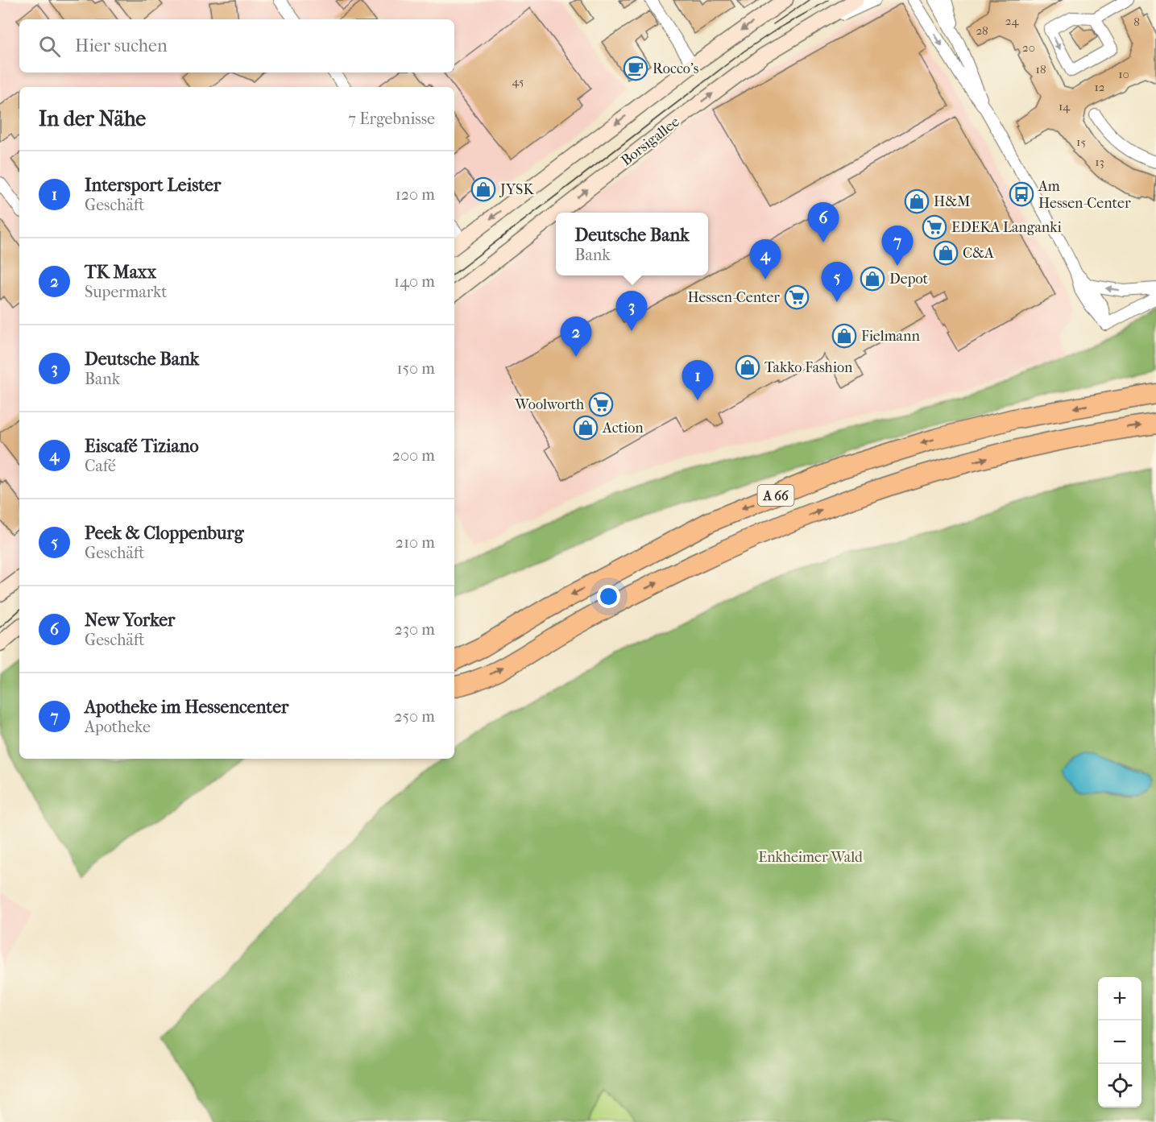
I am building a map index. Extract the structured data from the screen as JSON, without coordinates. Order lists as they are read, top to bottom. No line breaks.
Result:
{"streets":{"highway":["A 66"],"main road":["Borsigallee"]},"parks":["Enkheimer Wald"],"places":{"cafe":["Rocco's"],"shop":["JYSK","H&M","C&A","Depot","Fielmann","Takko Fashion","Action"],"bus stop":["Am Hessen-Center"],"supermarket":["EDEKA Langanki","Hessen-Center","Woolworth"]},"house_numbers":["24","8","28","20","18","10","45","12","14","15","13"],"page":{"search":"Hier suchen","heading":["In der Nähe","7 Ergebnisse"],"list":[{"mark":"1","name":"Intersport Leister","note":"Geschäft","value":"120 m"},{"mark":"2","name":"TK Maxx","note":"Supermarkt","value":"140 m"},{"mark":"3","name":"Deutsche Bank","note":"Bank","value":"150 m"},{"mark":"4","name":"Eiscafé Tiziano","note":"Café","value":"200 m"},{"mark":"5","name":"Peek & Cloppenburg","note":"Geschäft","value":"210 m"},{"mark":"6","name":"New Yorker","note":"Geschäft","value":"230 m"},{"mark":"7","name":"Apotheke im Hessencenter","note":"Apotheke","value":"250 m"}],"pins":["6","7","4","5","3","2","1"],"popup":["Deutsche Bank","Bank"],"map_buttons":["+","−"]}}
